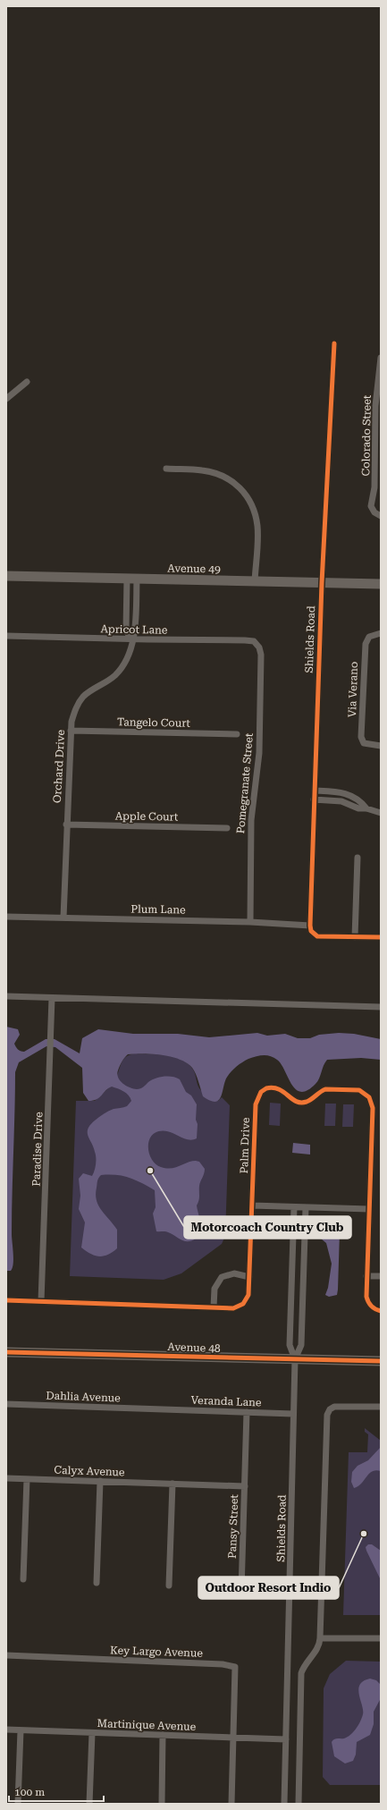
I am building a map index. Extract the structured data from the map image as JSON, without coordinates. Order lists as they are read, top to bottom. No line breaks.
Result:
{"streets":{"main road":["Avenue 49","Avenue 48"],"street":["Colorado Street","Apricot Lane","Shields Road","Via Verano","Tangelo Court","Orchard Drive","Pomegranate Street","Apple Court","Plum Lane","Palm Drive","Paradise Drive","Dahlia Avenue","Veranda Lane","Calyx Avenue","Pansy Street","Key Largo Avenue","Martinique Avenue"]},"crossings":[["Avenue 49","Shields Road"],["Avenue 49","Orchard Drive"],["Apricot Lane","Orchard Drive"],["Apricot Lane","Pomegranate Street"],["Shields Road","Plum Lane"],["Shields Road","Avenue 48"],["Shields Road","Veranda Lane"],["Shields Road","Pansy Street"],["Shields Road","Martinique Avenue"],["Tangelo Court","Orchard Drive"],["Orchard Drive","Apple Court"],["Orchard Drive","Plum Lane"],["Pomegranate Street","Plum Lane"],["Palm Drive","Paradise Drive"],["Dahlia Avenue","Veranda Lane"],["Veranda Lane","Pansy Street"],["Calyx Avenue","Pansy Street"],["Key Largo Avenue","Martinique Avenue"]],"places":["Motorcoach Country Club","Outdoor Resort Indio"],"scale_bar":"100 m"}
